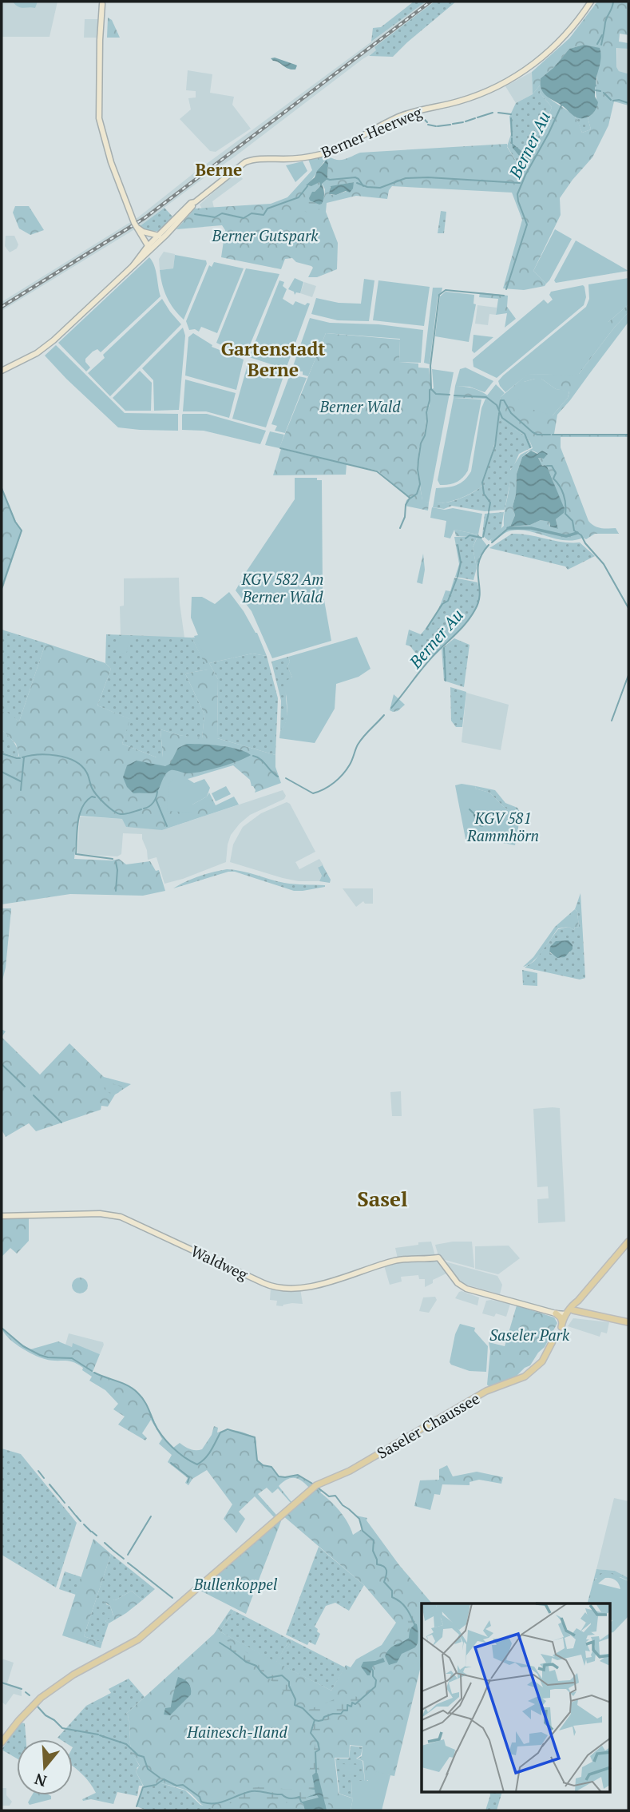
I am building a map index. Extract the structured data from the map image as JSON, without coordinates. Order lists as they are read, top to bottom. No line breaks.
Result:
{"streets":{"main road":["Berner Heerweg","Waldweg","Saseler Chaussee"]},"districts":["Berne","Gartenstadt Berne","Sasel"],"water":["Berner Au"],"parks":["Berner Gutspark","Berner Wald","KGV 582 Am Berner Wald","KGV 581 Rammhörn","Saseler Park","Bullenkoppel","Hainesch-Iland"],"north":"bottom"}
